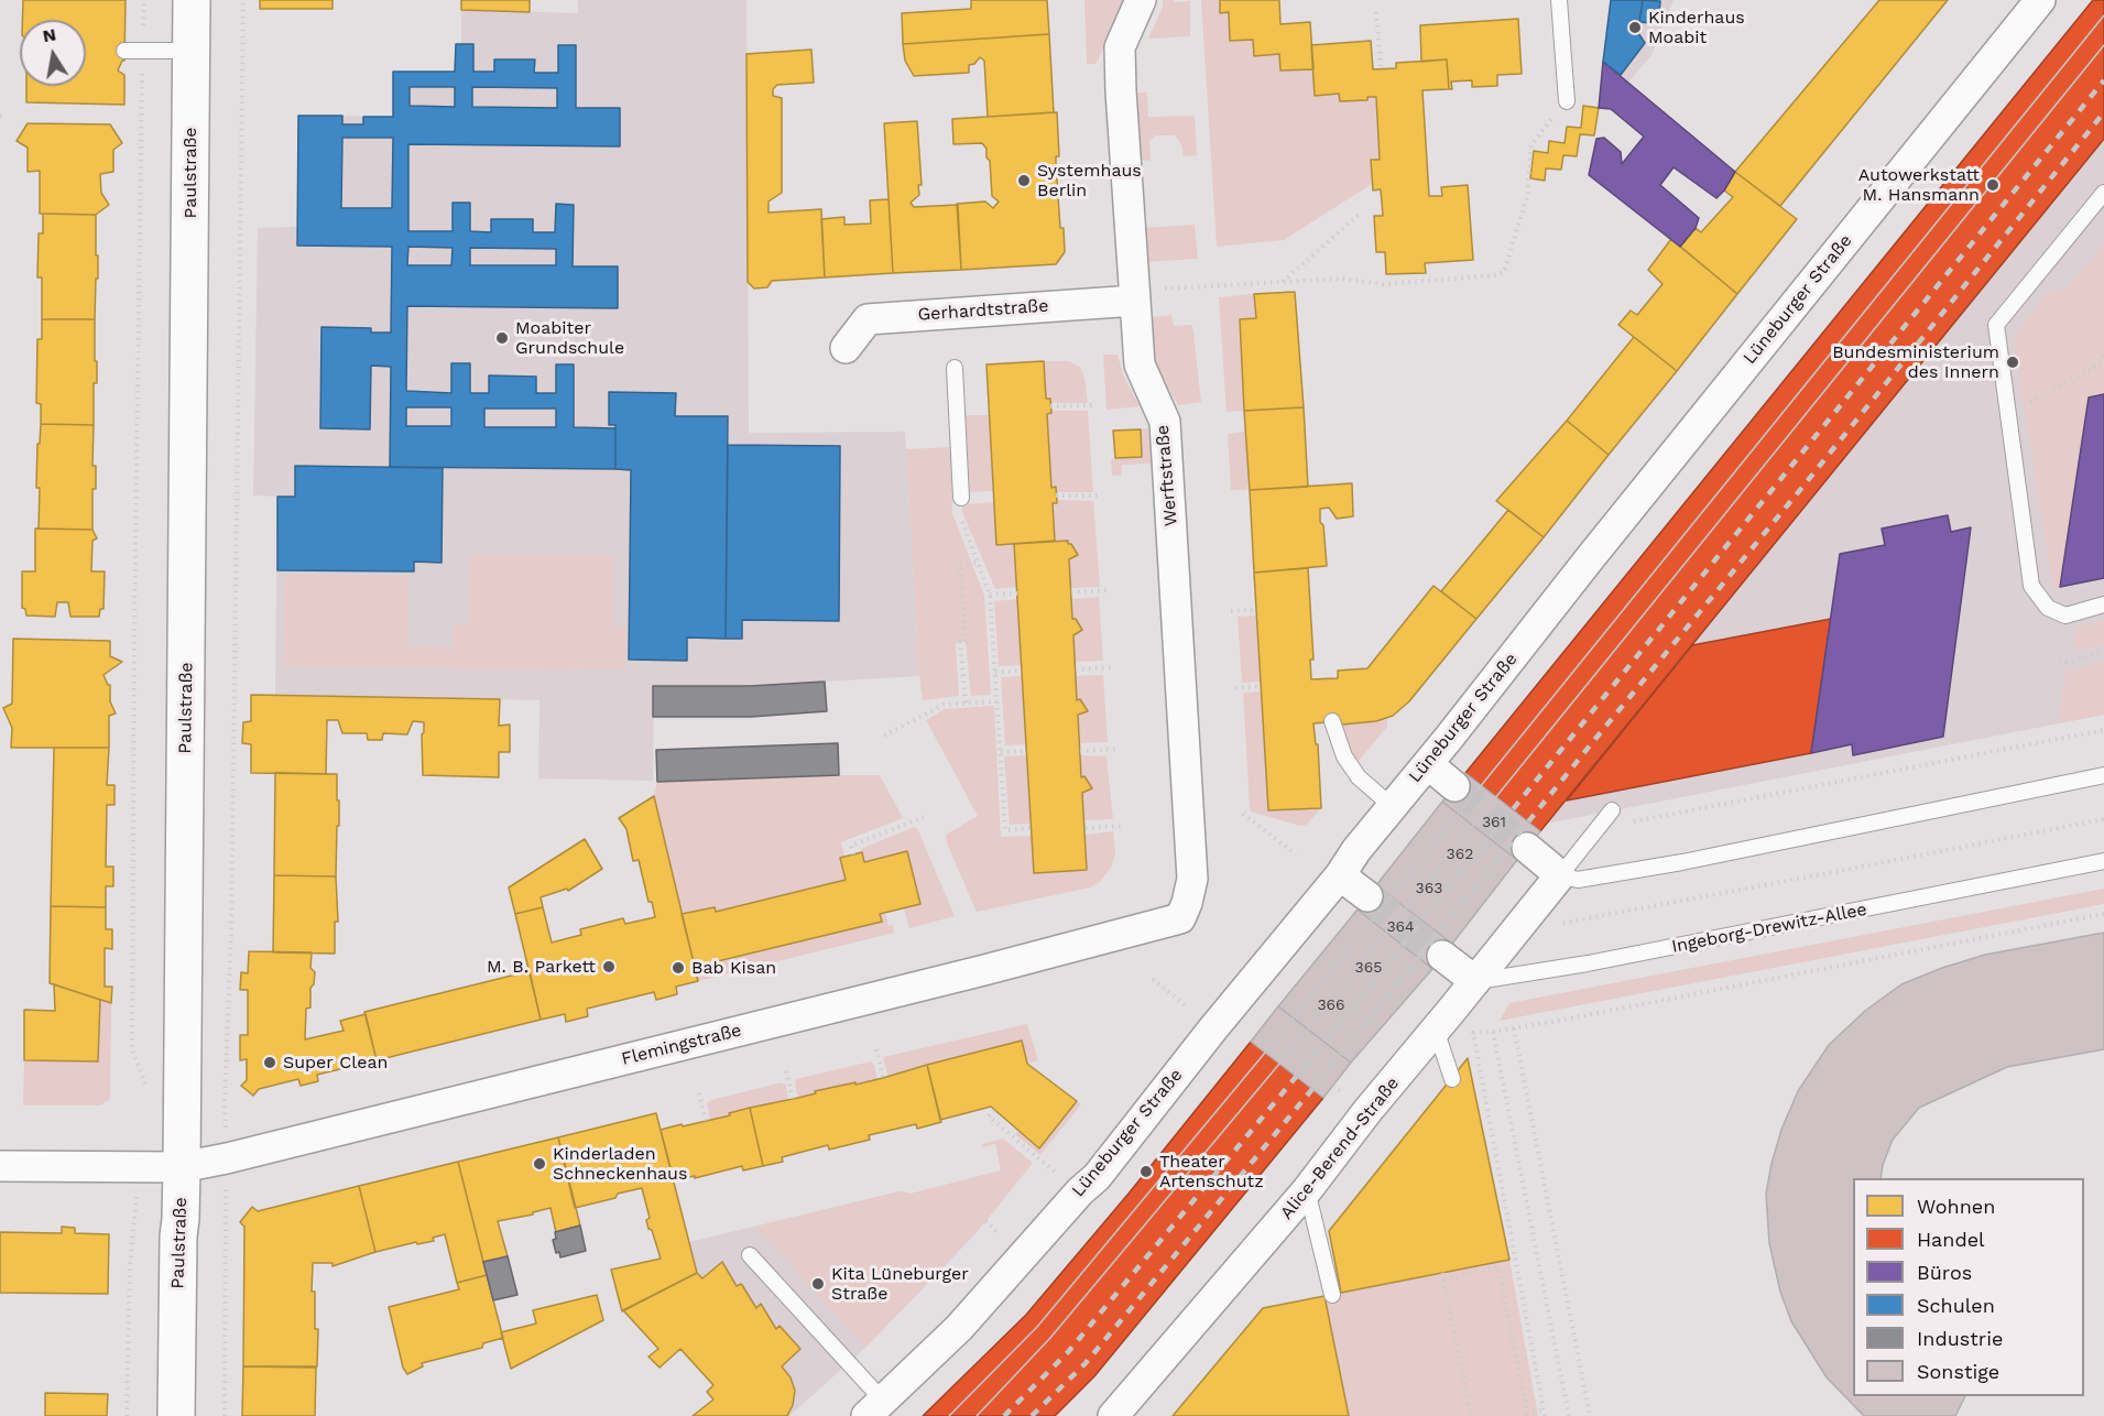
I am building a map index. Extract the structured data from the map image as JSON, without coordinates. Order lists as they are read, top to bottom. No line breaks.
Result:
{"streets":{"street":["Paulstraße","Lüneburger Straße","Gerhardtstraße","Werftstraße","Flemingstraße","Alice-Berend-Straße"],"lane":["Ingeborg-Drewitz-Allee"]},"crossings":[["Paulstraße","Flemingstraße"],["Gerhardtstraße","Werftstraße"],["Werftstraße","Flemingstraße"],["Ingeborg-Drewitz-Allee","Alice-Berend-Straße"]],"places":["Kinderhaus Moabit","Systemhaus Berlin","Autowerkstatt M. Hansmann","Moabiter Grundschule","Bundesministerium des Innern","M. B. Parkett","Bab Kisan","Super Clean","Kinderladen Schneckenhaus","Theater Artenschutz","Kita Lüneburger Straße"],"house_numbers":["361","362","363","364","365","366"],"legend":["Wohnen","Handel","Büros","Schulen","Industrie","Sonstige"],"north":"top"}
